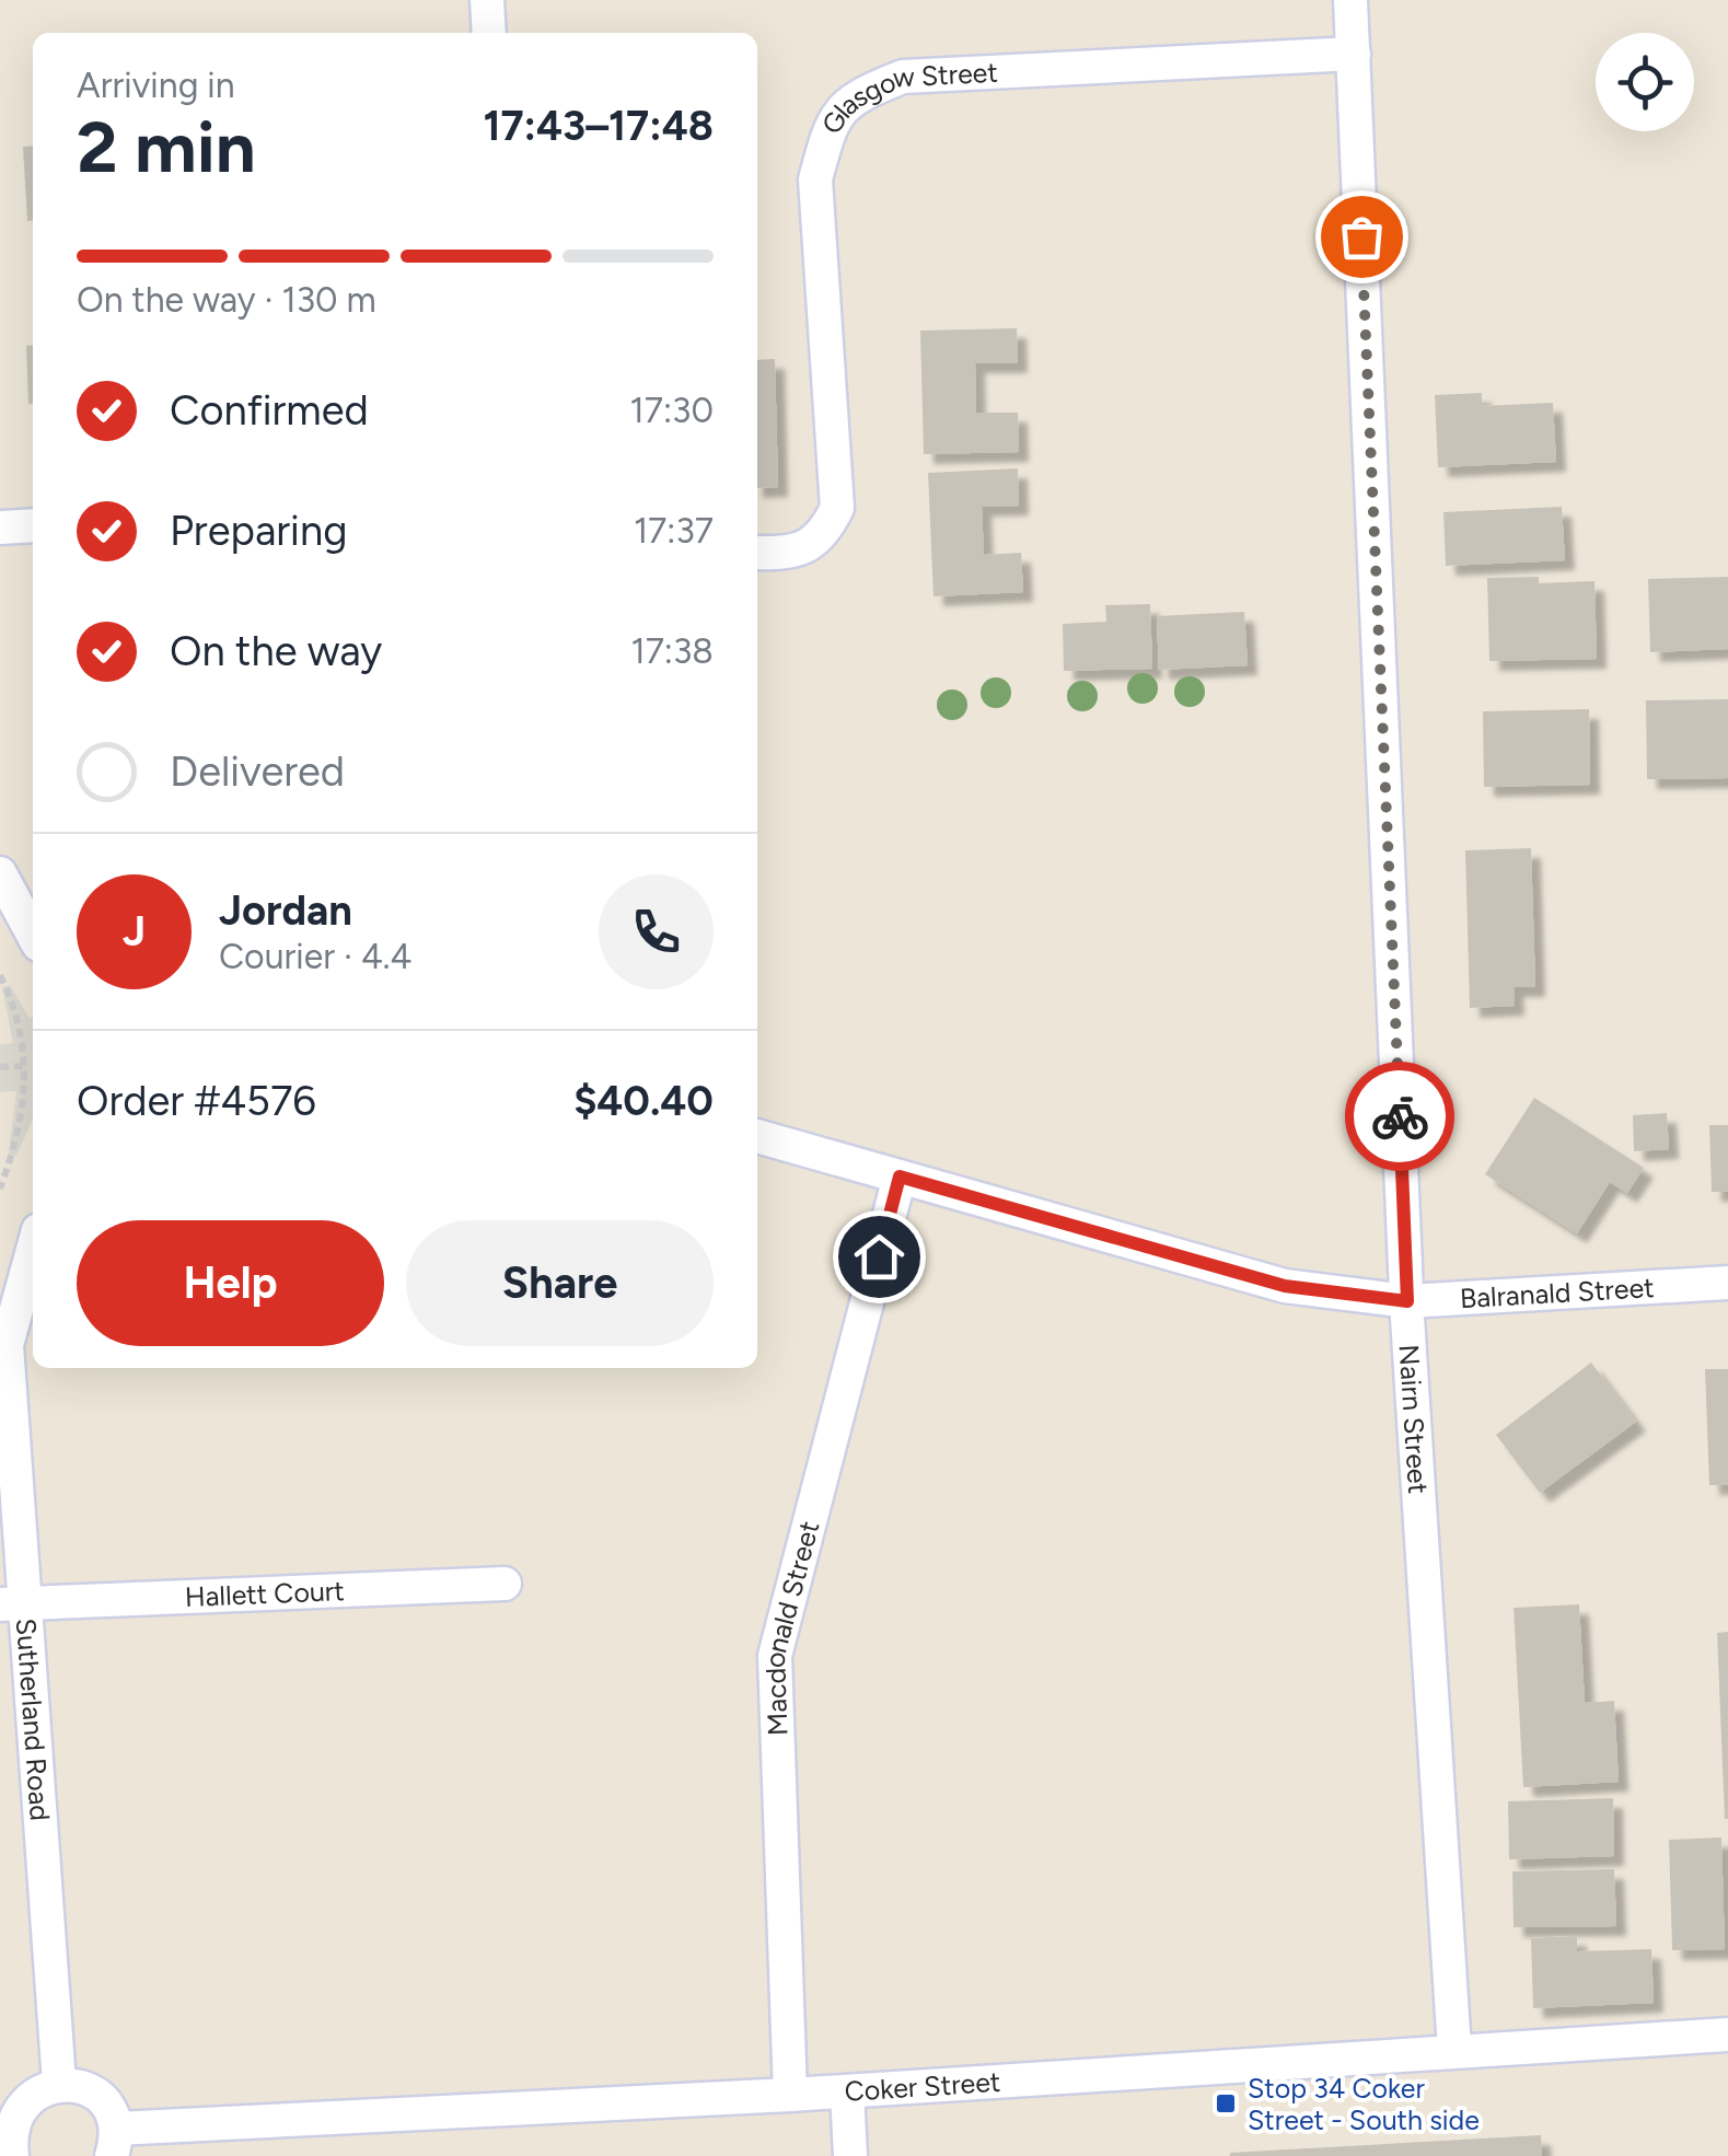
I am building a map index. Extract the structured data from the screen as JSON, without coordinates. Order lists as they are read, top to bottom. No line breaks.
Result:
{"streets":{"street":["Glasgow Street","Balranald Street","Nairn Street","Hallett Court","Macdonald Street","Sutherland Road","Coker Street"]},"crossings":[["Glasgow Street","Nairn Street"],["Balranald Street","Nairn Street"],["Balranald Street","Macdonald Street"],["Nairn Street","Coker Street"],["Hallett Court","Sutherland Road"],["Macdonald Street","Coker Street"]],"places":{"transit":["Stop 34 Coker Street - South side"]},"page":{"heading":["2 min","Arriving in","17:43–17:48"],"panel":["Jordan","Courier · 4.4","Order #4576","$40.40"],"bar":"On the way · 130 m","list":[["Confirmed","17:30"],["Preparing","17:37"],["On the way","17:38"],"Delivered"],"round":"J","buttons":["Help","Share"]}}
